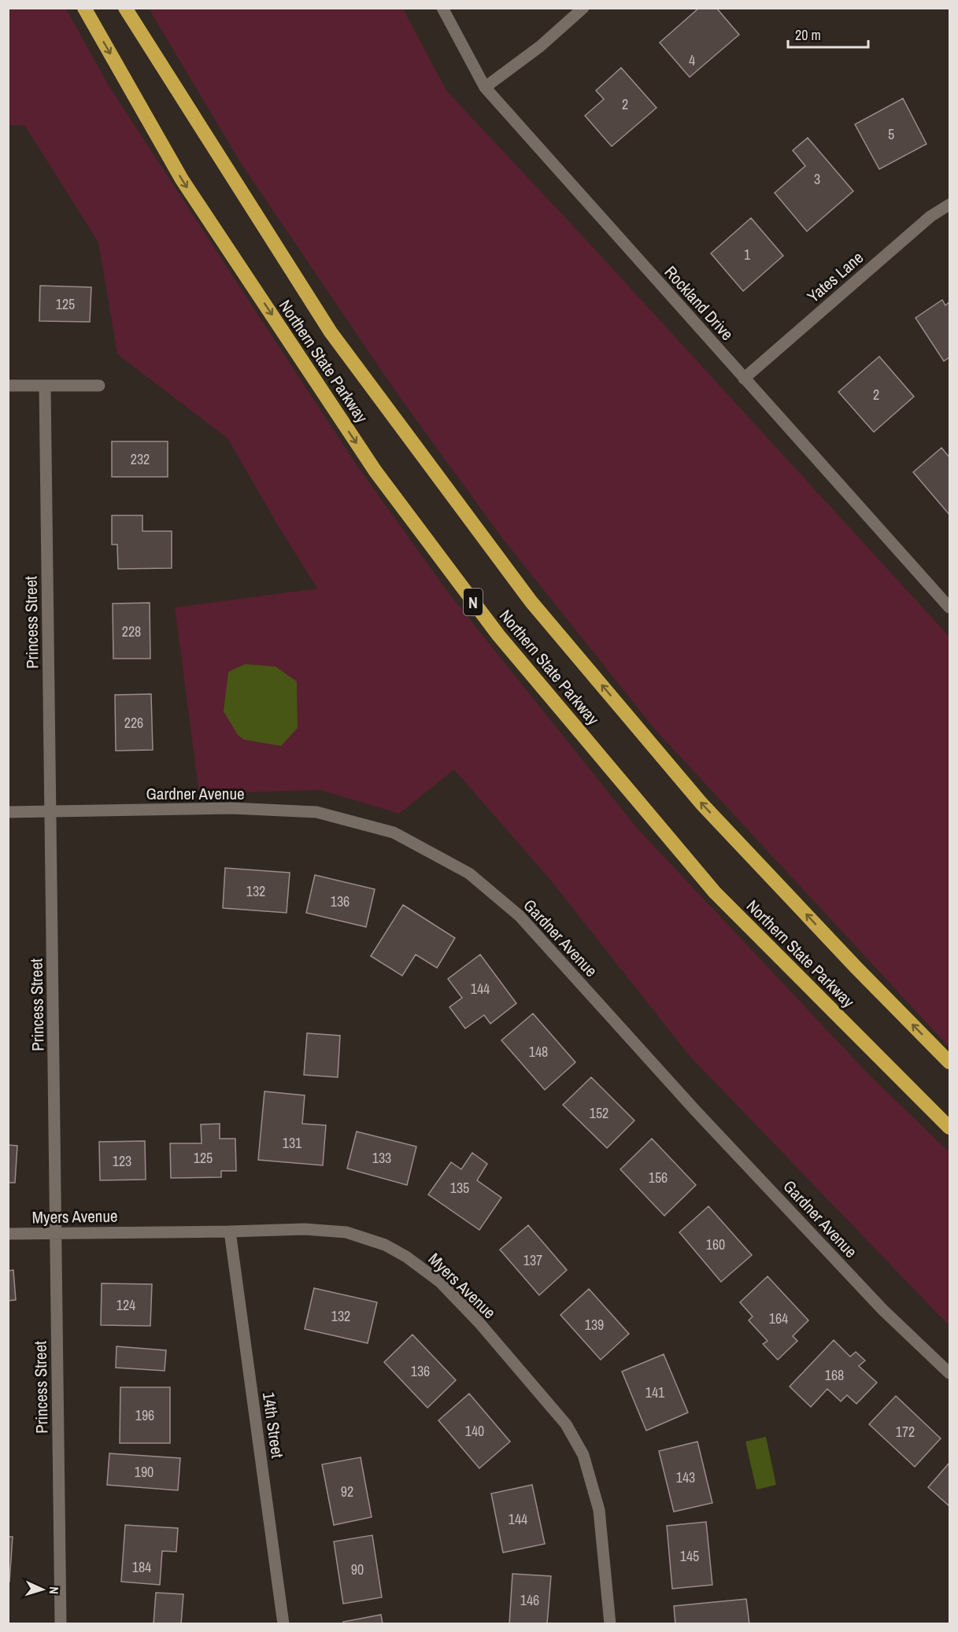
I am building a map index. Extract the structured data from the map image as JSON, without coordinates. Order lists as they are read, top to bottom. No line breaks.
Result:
{"streets":{"highway":["Northern State Parkway","N"],"street":["Yates Lane","Rockland Drive","Princess Street","Gardner Avenue","Myers Avenue","14th Street"]},"crossings":[["Yates Lane","Rockland Drive"],["Princess Street","Gardner Avenue"],["Princess Street","Myers Avenue"],["Myers Avenue","14th Street"]],"house_numbers":["4","2","5","3","1","125","2","232","228","226","132","136","144","148","152","131","125","133","123","156","135","160","137","124","132","164","139","136","168","141","196","140","172","190","143","92","144","145","184","90","146"],"scale_bar":"20 m","north":"right"}
